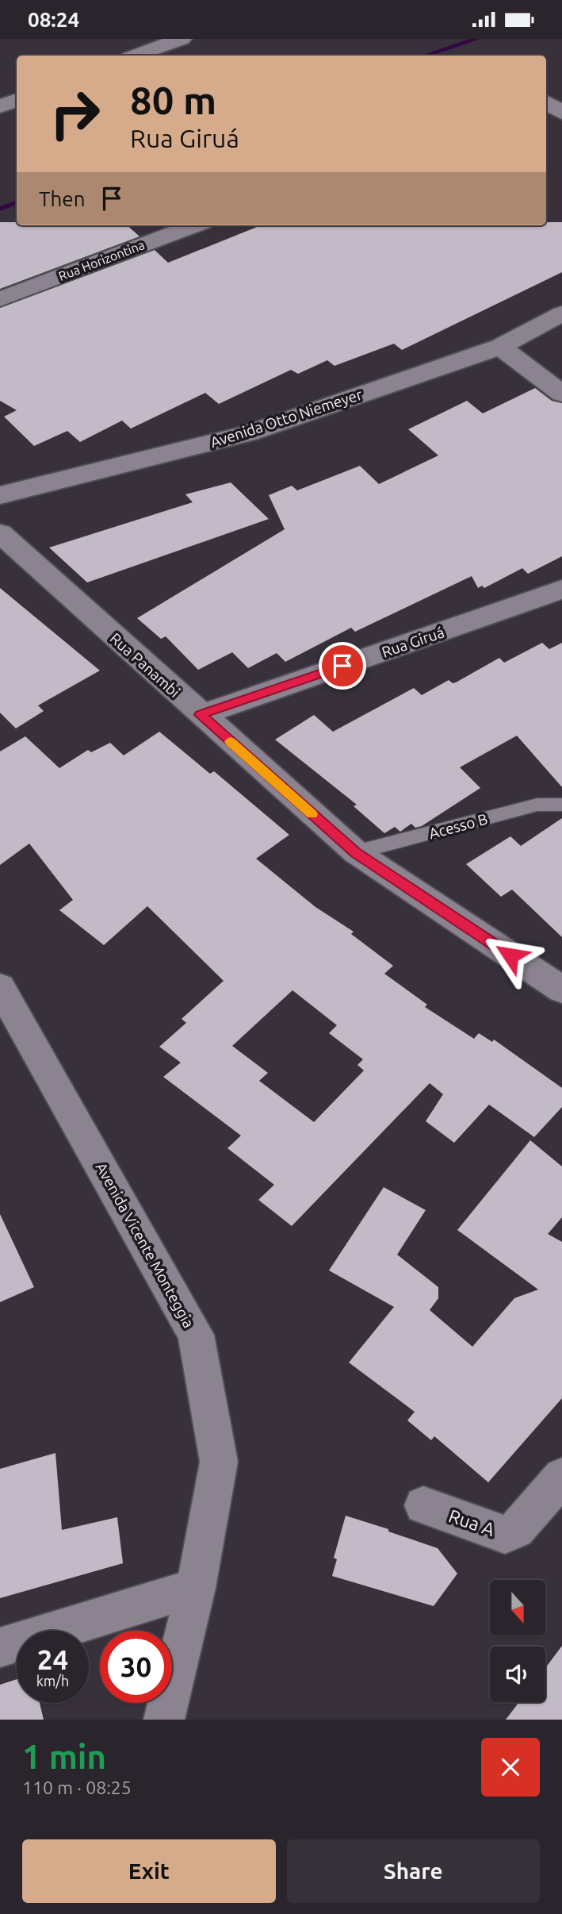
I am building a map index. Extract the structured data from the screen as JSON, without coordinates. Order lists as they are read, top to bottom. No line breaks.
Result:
{"streets":{"street":["Rua Horizontina","Avenida Otto Niemeyer","Rua Giruá","Rua Panambi","Avenida Vicente Monteggia","Rua A"],"lane":["Acesso B"]},"crossings":[["Rua Giruá","Rua Panambi"],["Rua Panambi","Acesso B"]],"north":"bottom","page":{"status":"08:24","turn":["80 m","Rua Giruá"],"then":"Then","speed":"24 km/h","limit":"30","heading":["1 min","110 m · 08:25"],"buttons":["Exit","Share"]}}
